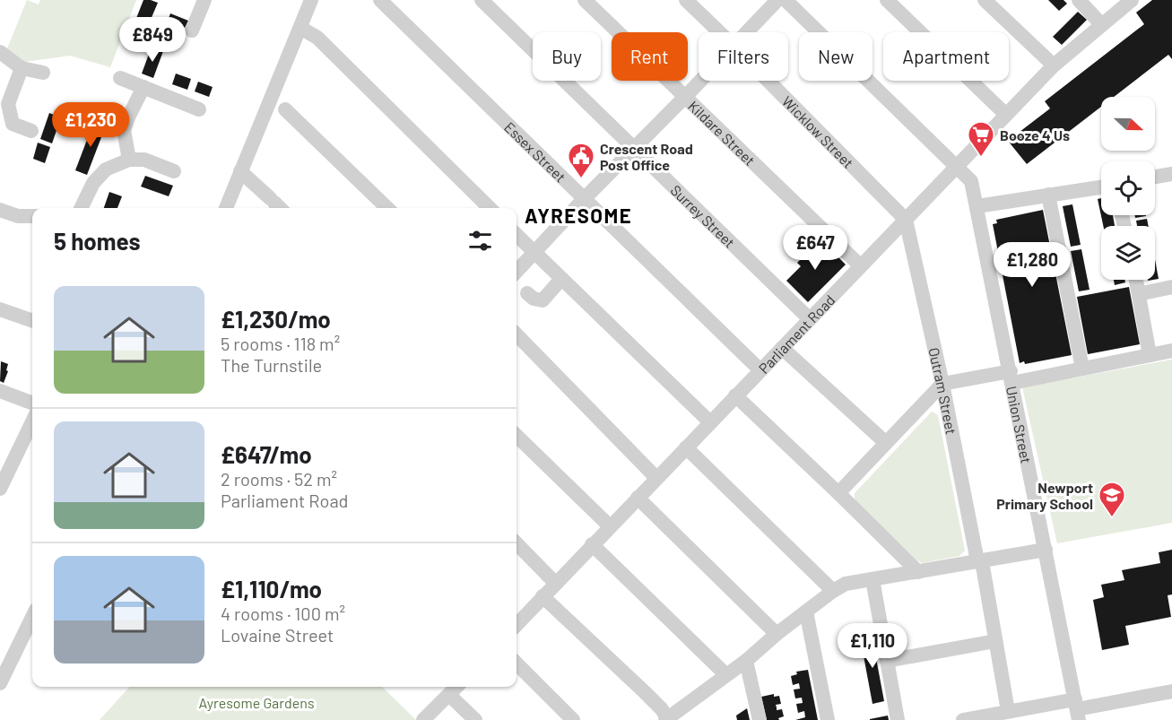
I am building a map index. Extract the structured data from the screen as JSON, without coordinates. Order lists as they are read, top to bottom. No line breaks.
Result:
{"streets":{"street":["Wicklow Street","Kildare Street","Essex Street","Surrey Street","Parliament Road","Outram Street","Union Street"]},"crossings":[["Wicklow Street","Parliament Road"],["Wicklow Street","Outram Street"],["Kildare Street","Parliament Road"],["Essex Street","Parliament Road"],["Surrey Street","Parliament Road"],["Parliament Road","Outram Street"],["Parliament Road","Union Street"]],"districts":["AYRESOME"],"parks":["Ayresome Gardens"],"places":{"supermarket":["Booze 4 Us"],"public building":["Crescent Road Post Office"],"school or university":["Newport Primary School"]},"north":"right","page":{"price":["£849","£1,230","£647","£1,280","£1,110"],"chip":["Buy","Rent","Filters","New","Apartment"],"heading":"5 homes","list":[{"name":"£1,230/mo","note":"5 rooms · 118 m² · The Turnstile"},{"name":"£647/mo","note":"2 rooms · 52 m² · Parliament Road"},{"name":"£1,110/mo","note":"4 rooms · 100 m² · Lovaine Street"}]}}
